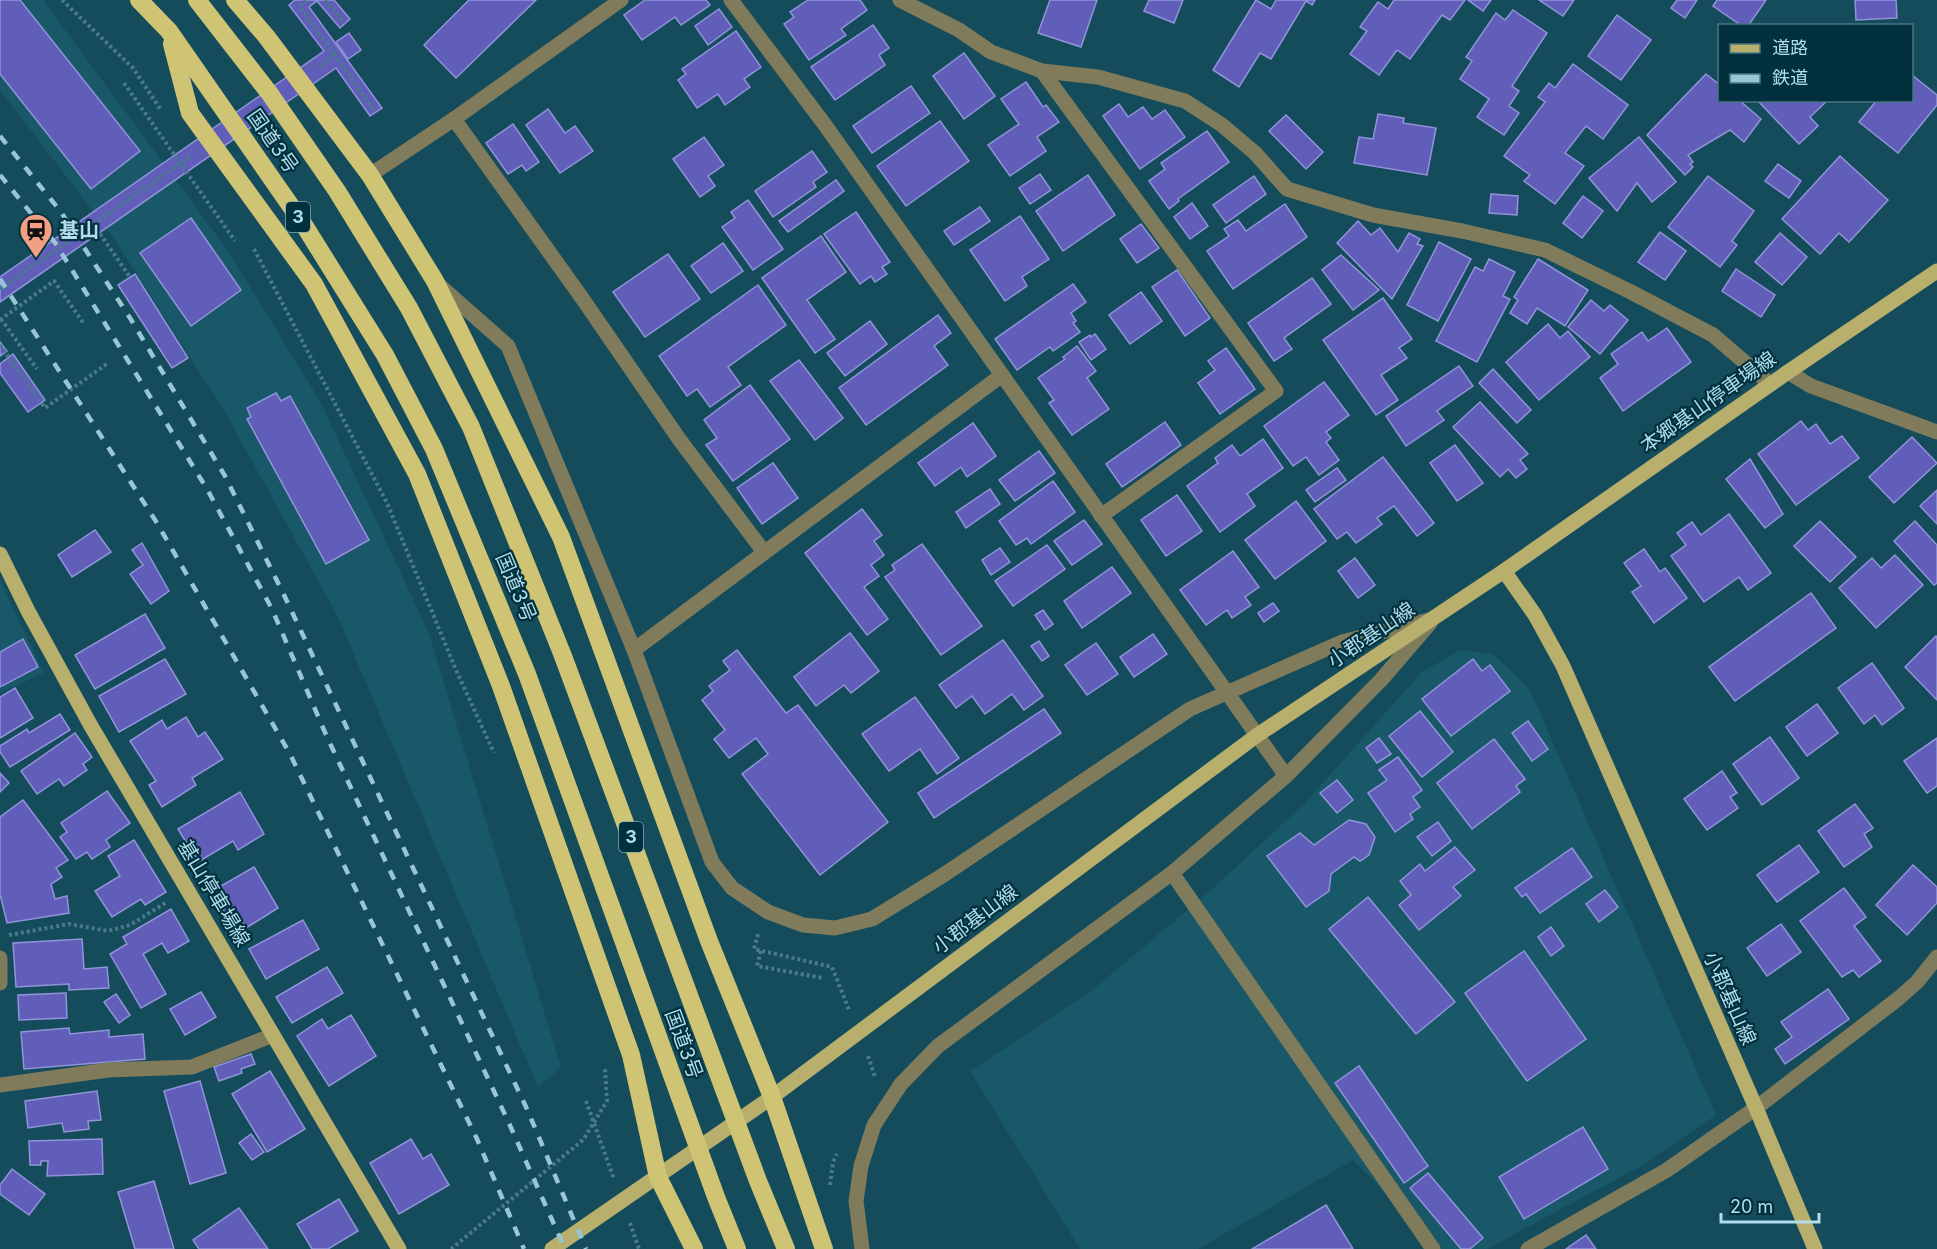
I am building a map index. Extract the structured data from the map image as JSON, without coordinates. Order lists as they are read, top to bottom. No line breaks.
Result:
{"streets":{"highway":["国道3号","3"],"main road":["本郷基山停車場線","小郡基山線","基山停車場線"]},"crossings":[["本郷基山停車場線","小郡基山線"]],"places":{"station":["基山"]},"legend":["道路","鉄道"],"scale_bar":"20 m"}
